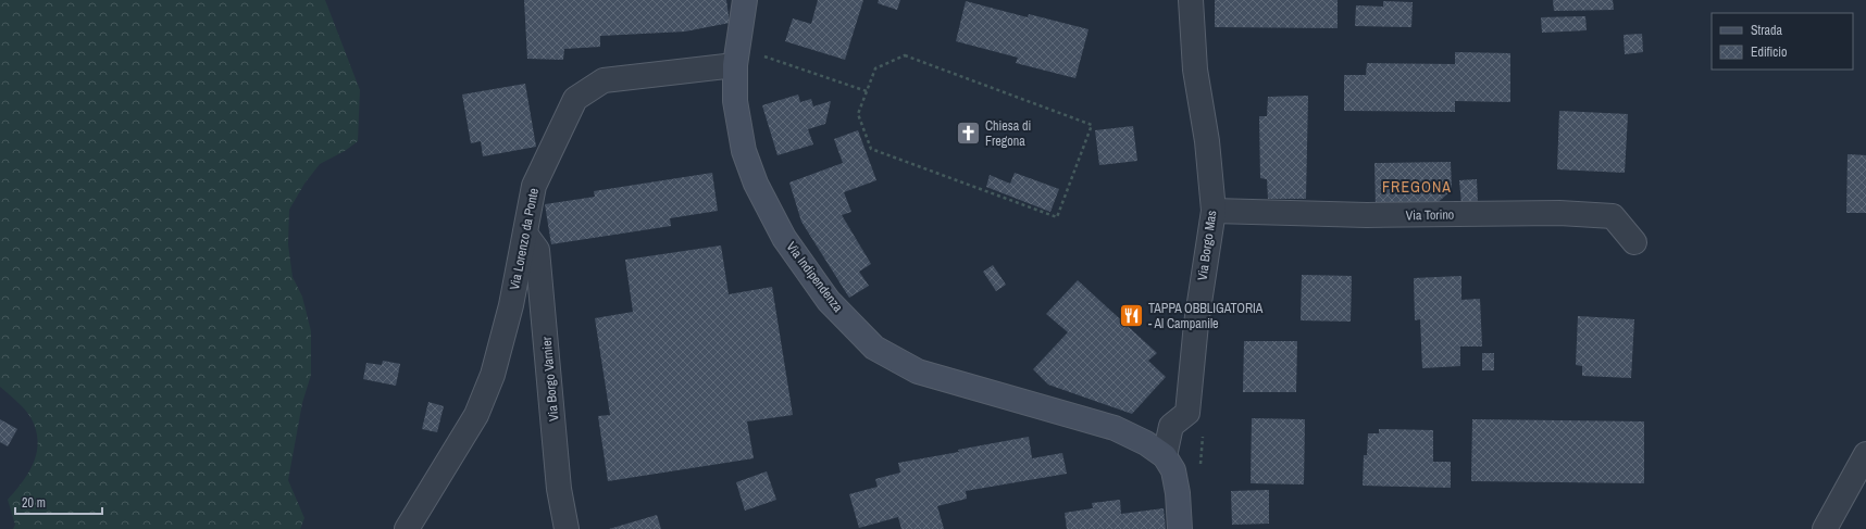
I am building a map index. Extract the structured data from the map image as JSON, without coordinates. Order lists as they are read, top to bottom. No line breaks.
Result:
{"streets":{"main road":["Via Indipendenza"],"street":["Via Torino","Via Lorenzo da Ponte","Via Borgo Mas","Via Borgo Varnier"]},"crossings":[["Via Torino","Via Borgo Mas"],["Via Lorenzo da Ponte","Via Indipendenza"],["Via Lorenzo da Ponte","Via Borgo Varnier"],["Via Borgo Mas","Via Indipendenza"]],"districts":["FREGONA"],"places":{"church":["Chiesa di Fregona"],"restaurant":["TAPPA OBBLIGATORIA - Al Campanile"]},"legend":["Strada","Edificio"],"scale_bar":"20 m"}
